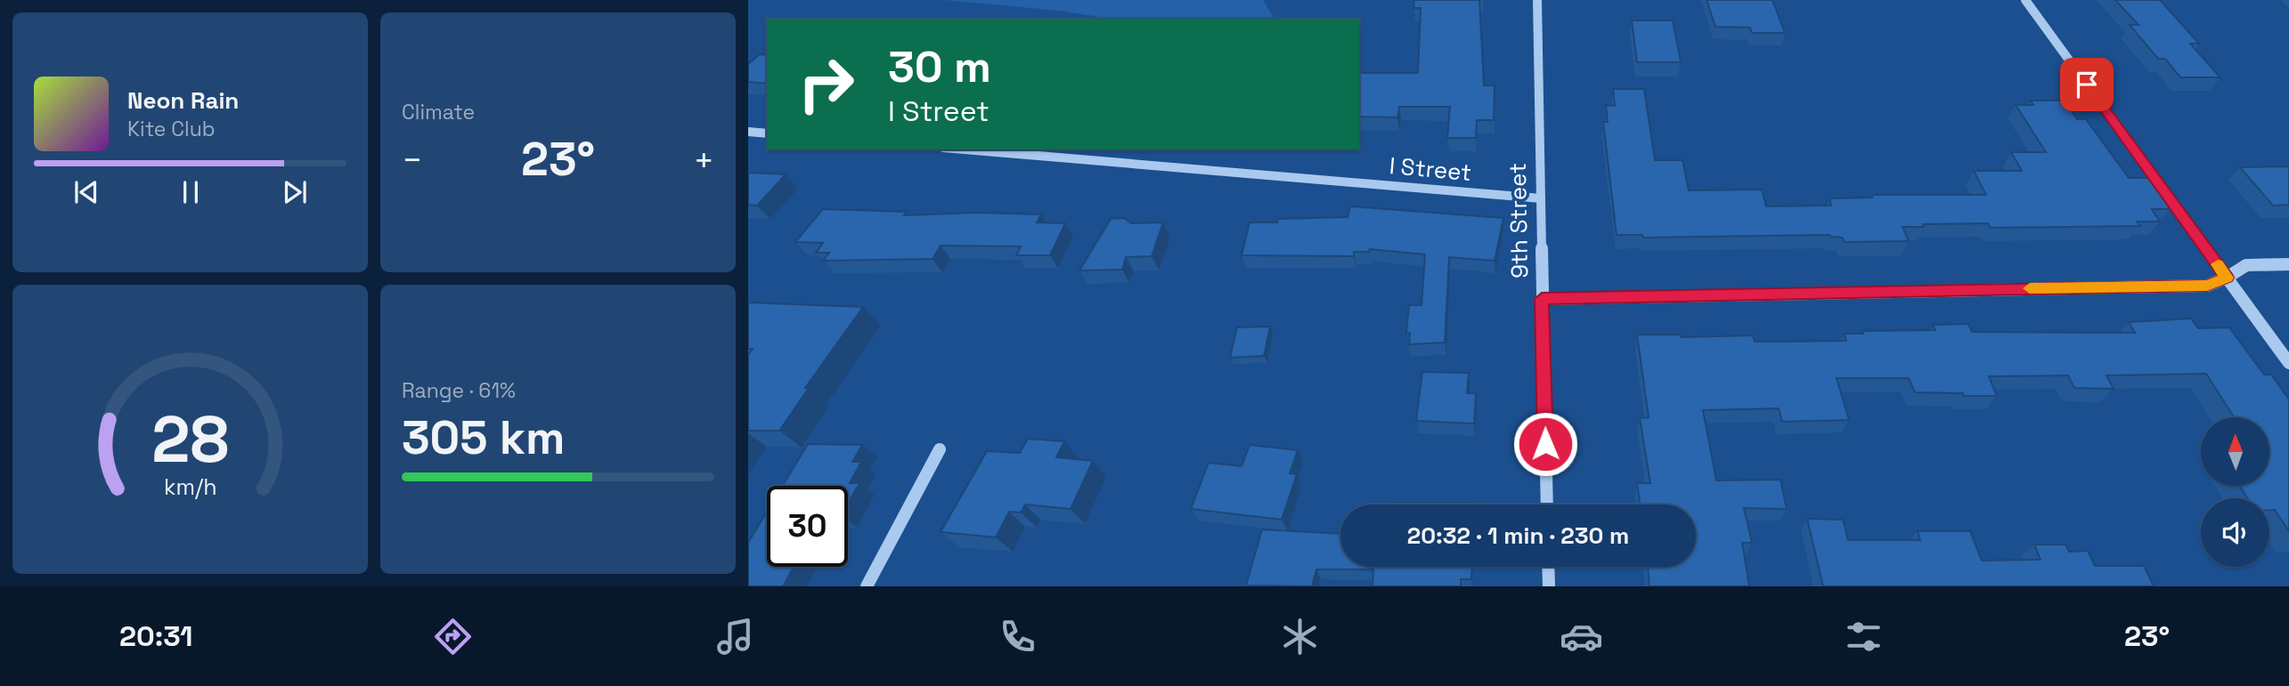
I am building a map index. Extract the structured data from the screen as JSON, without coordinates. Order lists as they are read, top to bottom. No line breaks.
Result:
{"streets":{"street":["I Street","9th Street"]},"crossings":[["I Street","9th Street"]],"north":"top","page":{"tile":["Climate",["Range · 61%","305 km"]],"turn":["30 m","I Street"],"song":["Neon Rain","Kite Club"],"heat":["−","23°","+"],"limit":"30","trip":"20:32 · 1 min · 230 m","tabs":["20:31","23°"],"gauge":["28","km/h"]}}
